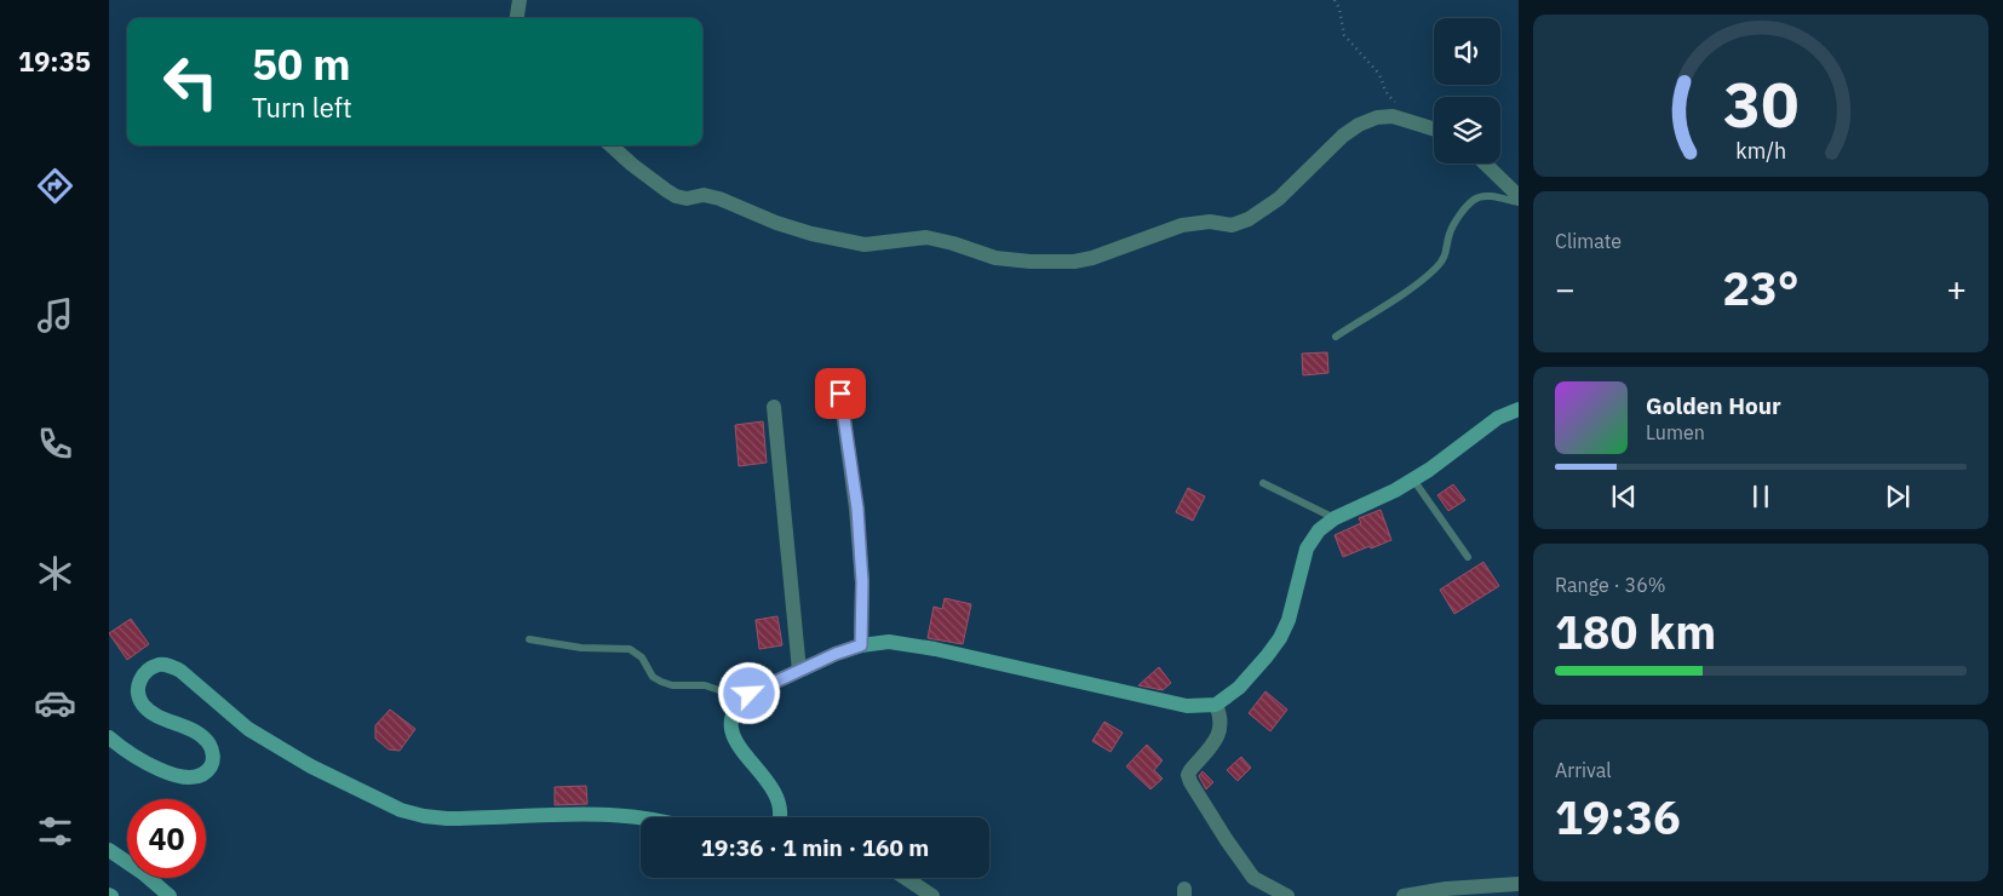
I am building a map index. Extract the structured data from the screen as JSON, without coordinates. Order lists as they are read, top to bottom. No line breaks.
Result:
{"page":{"tabs":"19:35","turn":["50 m","Turn left"],"tile":["Climate",["Range · 36%","180 km"],["Arrival","19:36"]],"heat":["−","23°","+"],"song":["Golden Hour","Lumen"],"limit":"40","trip":"19:36 · 1 min · 160 m","gauge":["30","km/h"]}}
